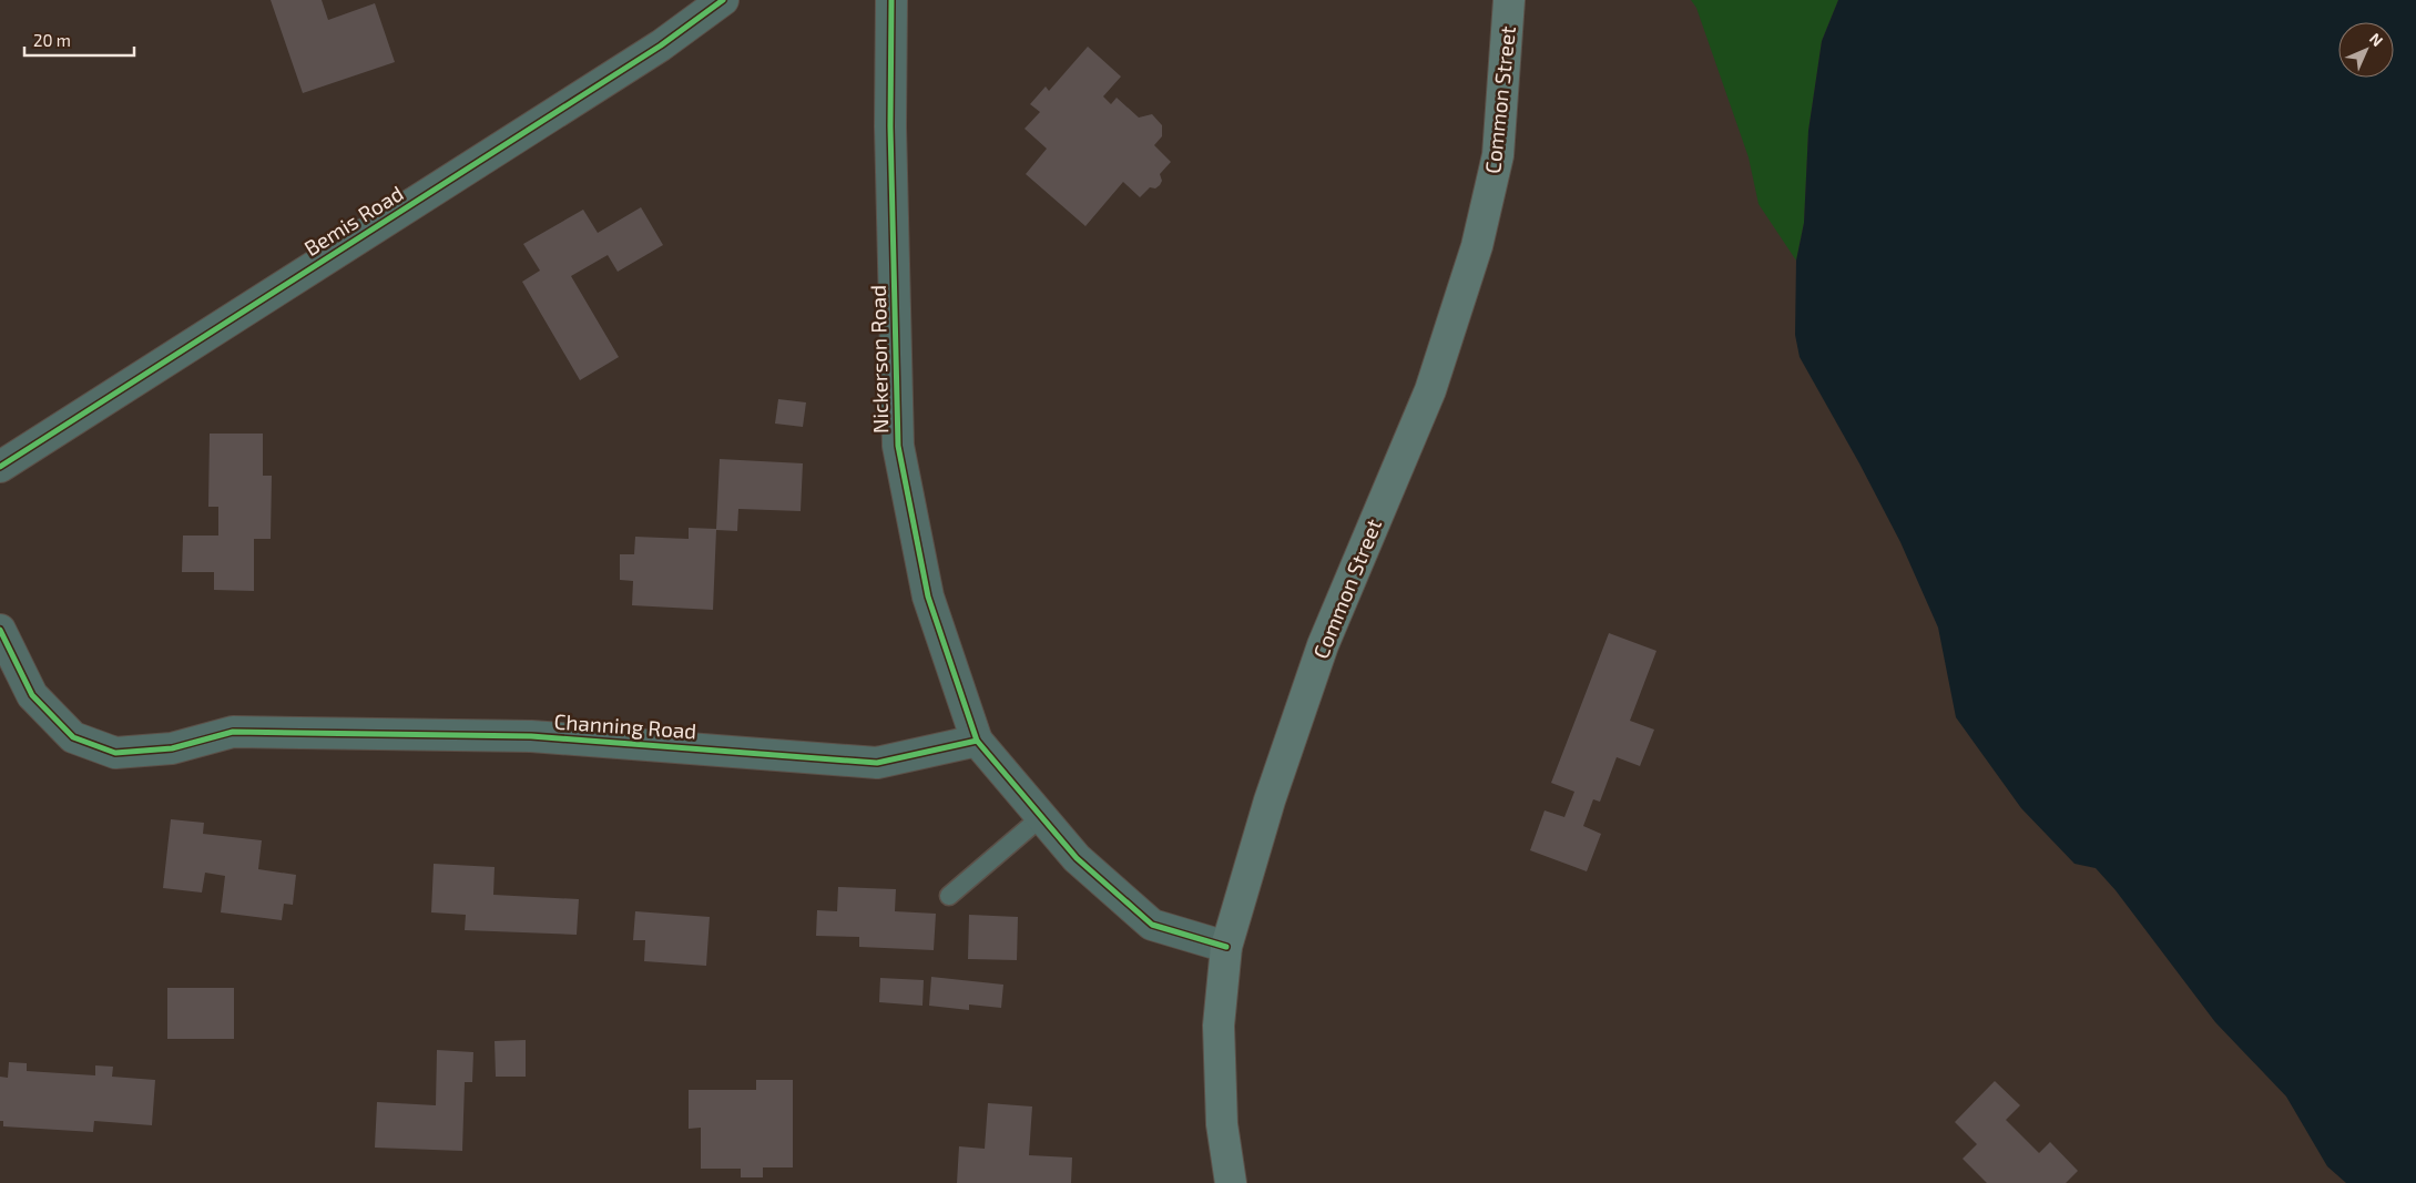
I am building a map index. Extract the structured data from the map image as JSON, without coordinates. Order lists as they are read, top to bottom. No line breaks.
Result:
{"streets":{"main road":["Common Street"],"street":["Bemis Road","Nickerson Road","Channing Road"]},"crossings":[["Nickerson Road","Channing Road"]],"scale_bar":"20 m","north":"top right"}
